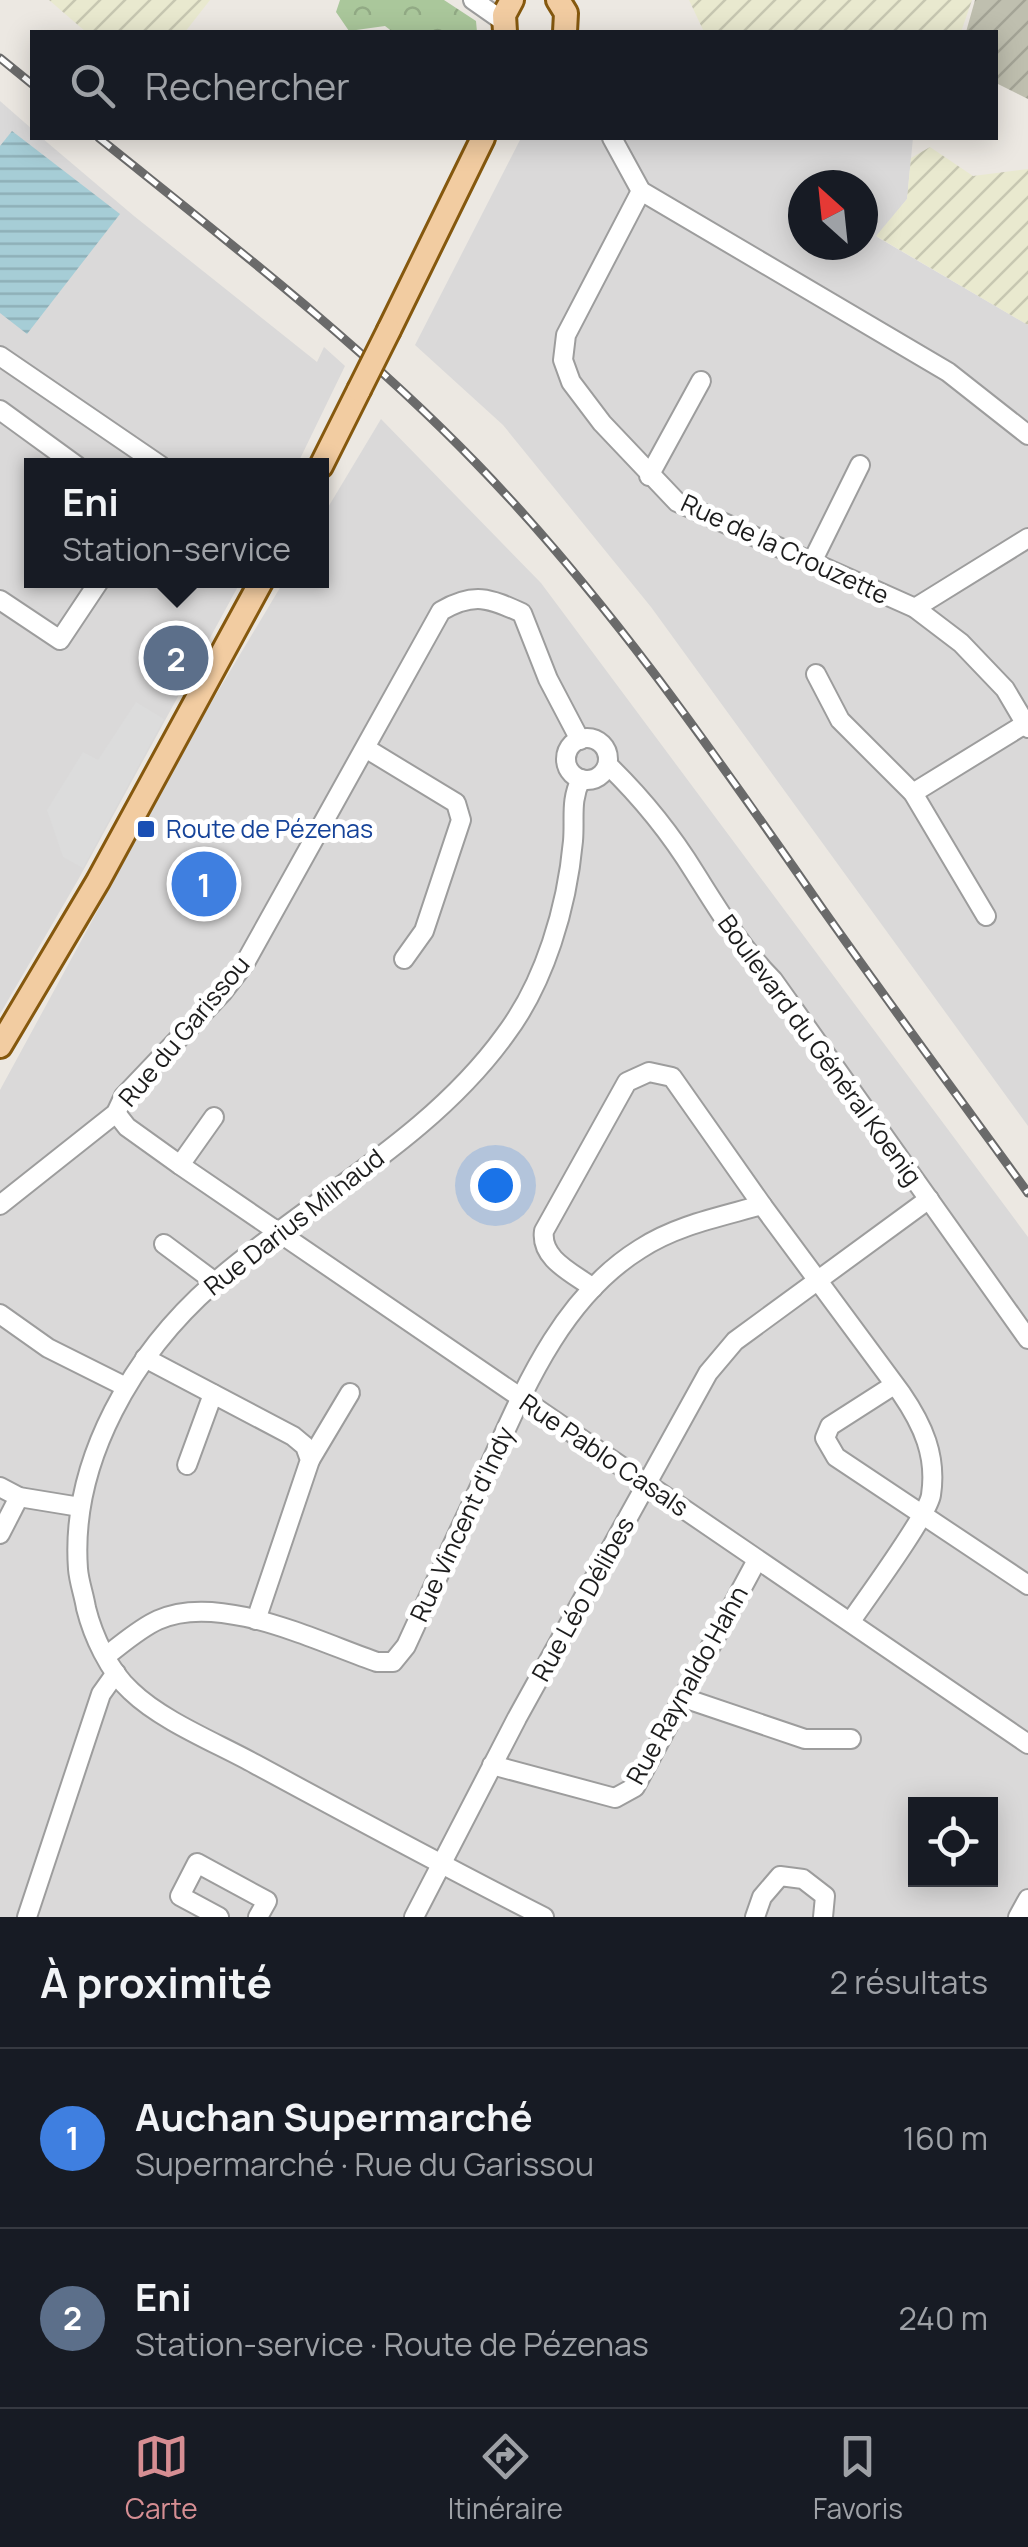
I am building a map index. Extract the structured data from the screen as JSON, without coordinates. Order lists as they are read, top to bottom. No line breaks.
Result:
{"streets":{"street":["Rue de la Crouzette","Rue du Garissou","Boulevard du Général Koenig","Rue Darius Milhaud","Rue Pablo Casals","Rue Vincent d'Indy","Rue Léo Délibes","Rue Raynaldo Hahn"]},"crossings":[["Rue du Garissou","Boulevard du Général Koenig"],["Rue du Garissou","Rue Darius Milhaud"],["Rue du Garissou","Rue Pablo Casals"],["Boulevard du Général Koenig","Rue Darius Milhaud"],["Boulevard du Général Koenig","Rue Léo Délibes"],["Rue Darius Milhaud","Rue Pablo Casals"],["Rue Darius Milhaud","Rue Vincent d'Indy"],["Rue Darius Milhaud","Rue Léo Délibes"],["Rue Pablo Casals","Rue Vincent d'Indy"],["Rue Pablo Casals","Rue Léo Délibes"],["Rue Pablo Casals","Rue Raynaldo Hahn"],["Rue Léo Délibes","Rue Raynaldo Hahn"]],"places":{"transit":["Route de Pézenas"]},"north":"top left","page":{"search":"Rechercher","popup":["Eni","Station-service"],"pins":["2","1"],"heading":["À proximité","2 résultats"],"list":[{"mark":"1","name":"Auchan Supermarché","note":"Supermarché · Rue du Garissou","value":"160 m"},{"mark":"2","name":"Eni","note":"Station-service · Route de Pézenas","value":"240 m"}],"nav":["Carte","Itinéraire","Favoris"]}}
